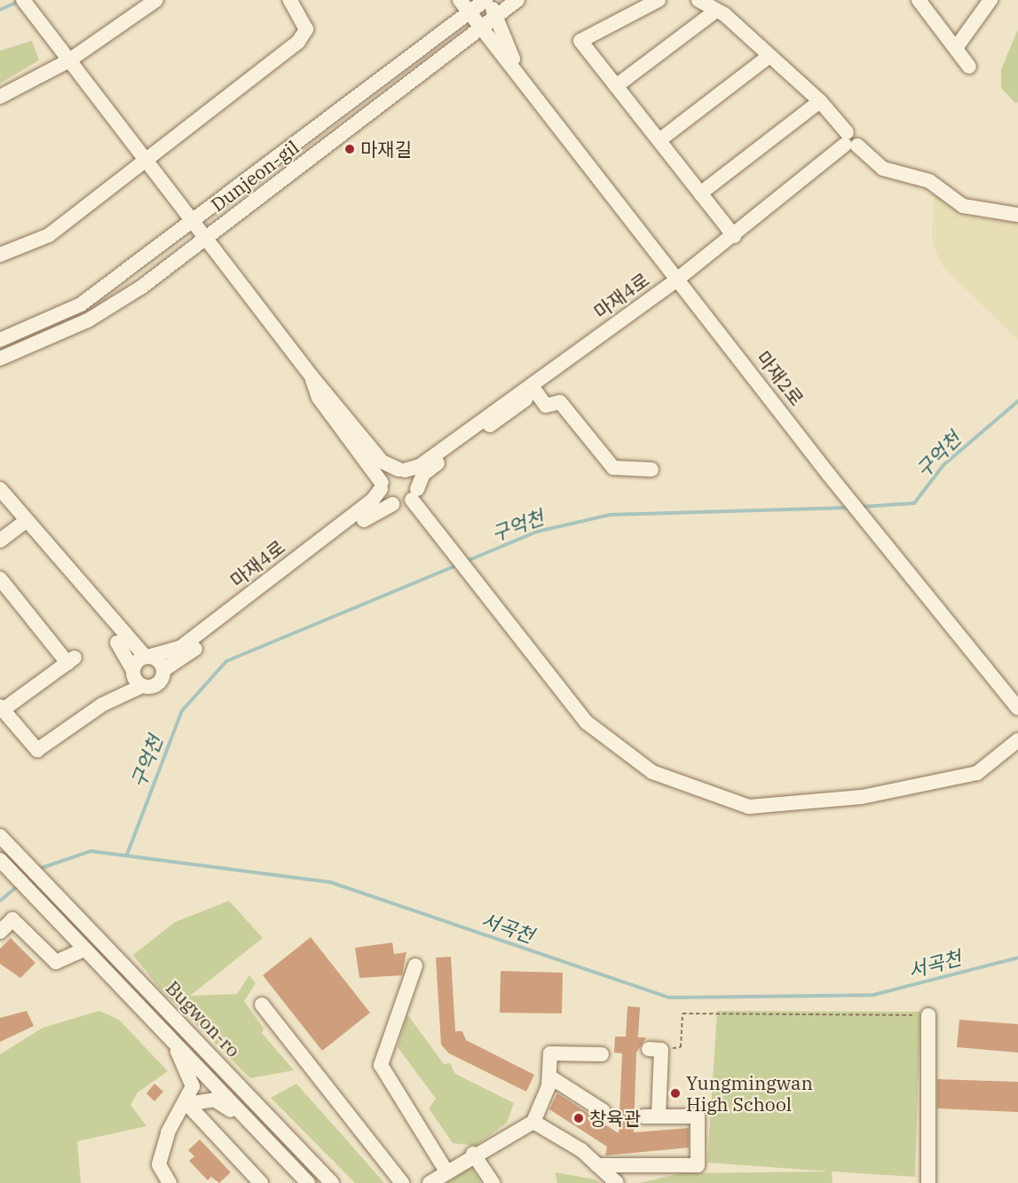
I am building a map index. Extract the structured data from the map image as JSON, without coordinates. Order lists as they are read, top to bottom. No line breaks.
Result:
{"streets":{"street":["Dunjeon-gil","마재4로","마재2로","Bugwon-ro"]},"crossings":[["마재4로","마재2로"]],"water":["구억천","서곡천"],"places":["마재길","Yungmingwan High School","창육관"]}
